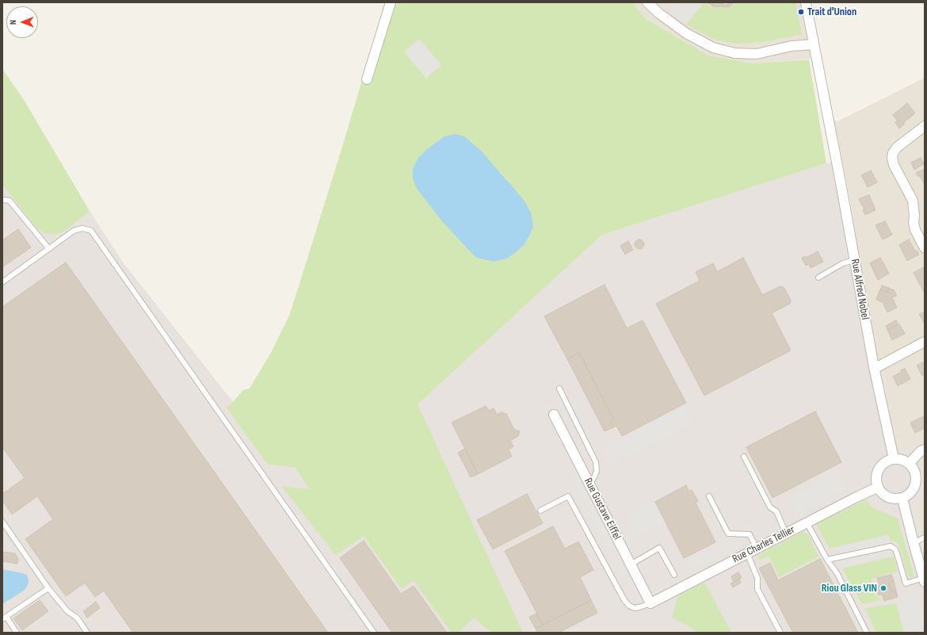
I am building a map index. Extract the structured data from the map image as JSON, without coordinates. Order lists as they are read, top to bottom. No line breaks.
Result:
{"streets":{"street":["Rue Alfred Nobel","Rue Gustave Eiffel","Rue Charles Tellier"]},"crossings":[["Rue Alfred Nobel","Rue Charles Tellier"],["Rue Gustave Eiffel","Rue Charles Tellier"]],"places":["Trait d'Union","Riou Glass VIN"],"north":"left"}
